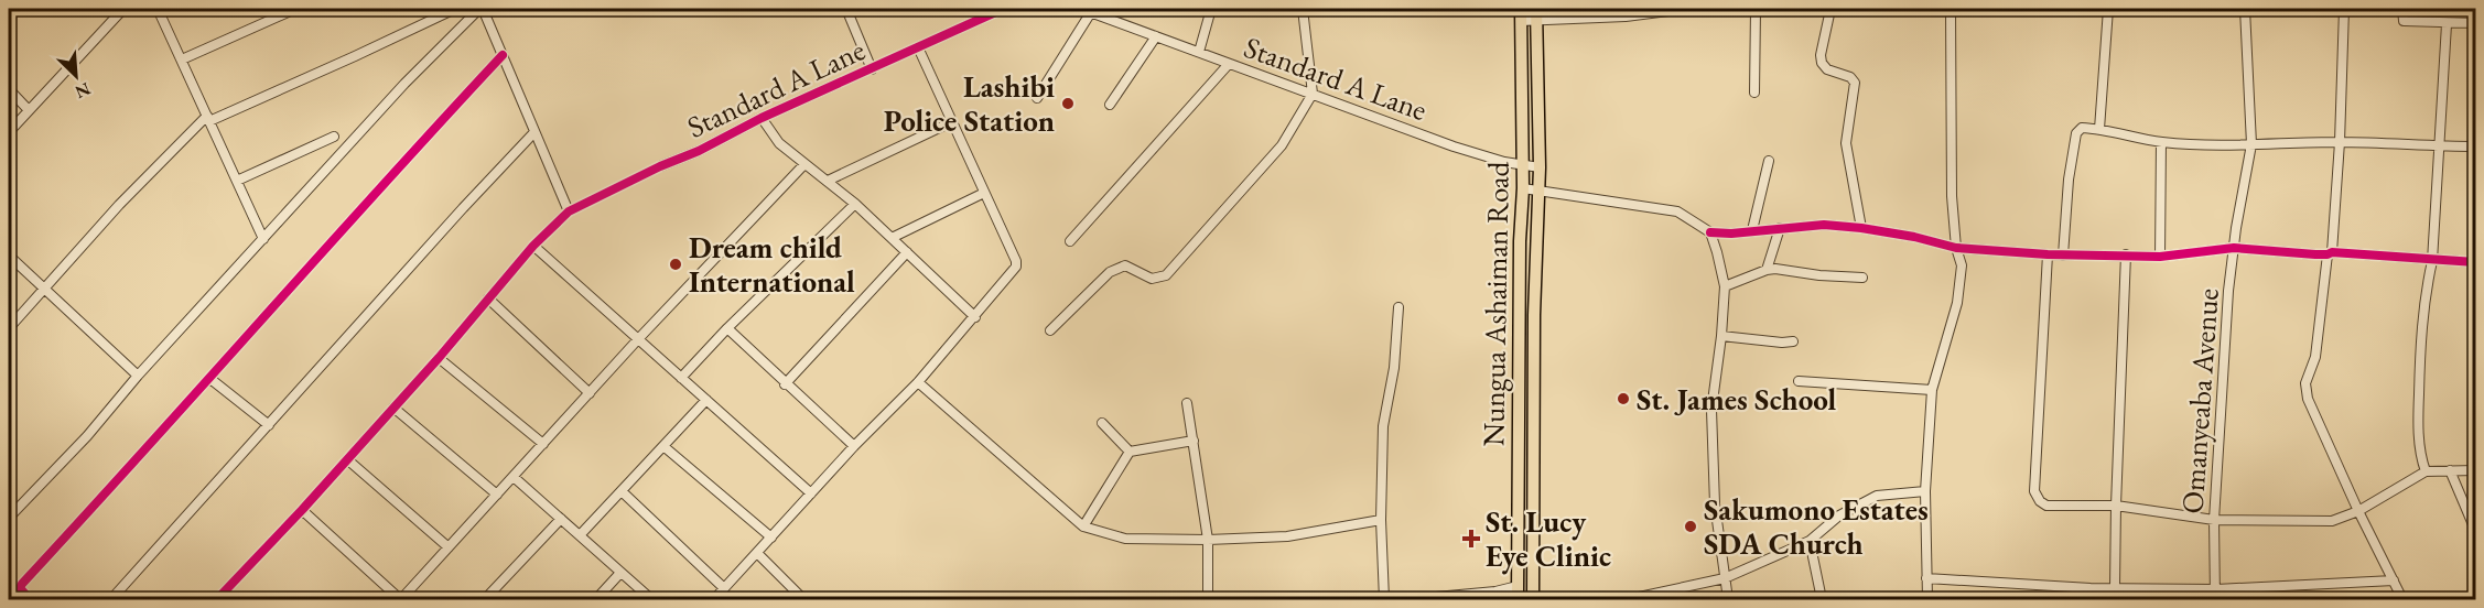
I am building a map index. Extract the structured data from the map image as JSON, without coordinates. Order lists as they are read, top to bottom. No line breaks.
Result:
{"streets":{"main road":["Nungua Ashaiman Road"],"street":["Standard A Lane","Omanyeaba Avenue"]},"crossings":[["Standard A Lane","Nungua Ashaiman Road"]],"places":{"other":["Lashibi Police Station","Dream child International","St. James School","Sakumono Estates SDA Church"],"health":["St. Lucy Eye Clinic"]},"north":"bottom right"}
